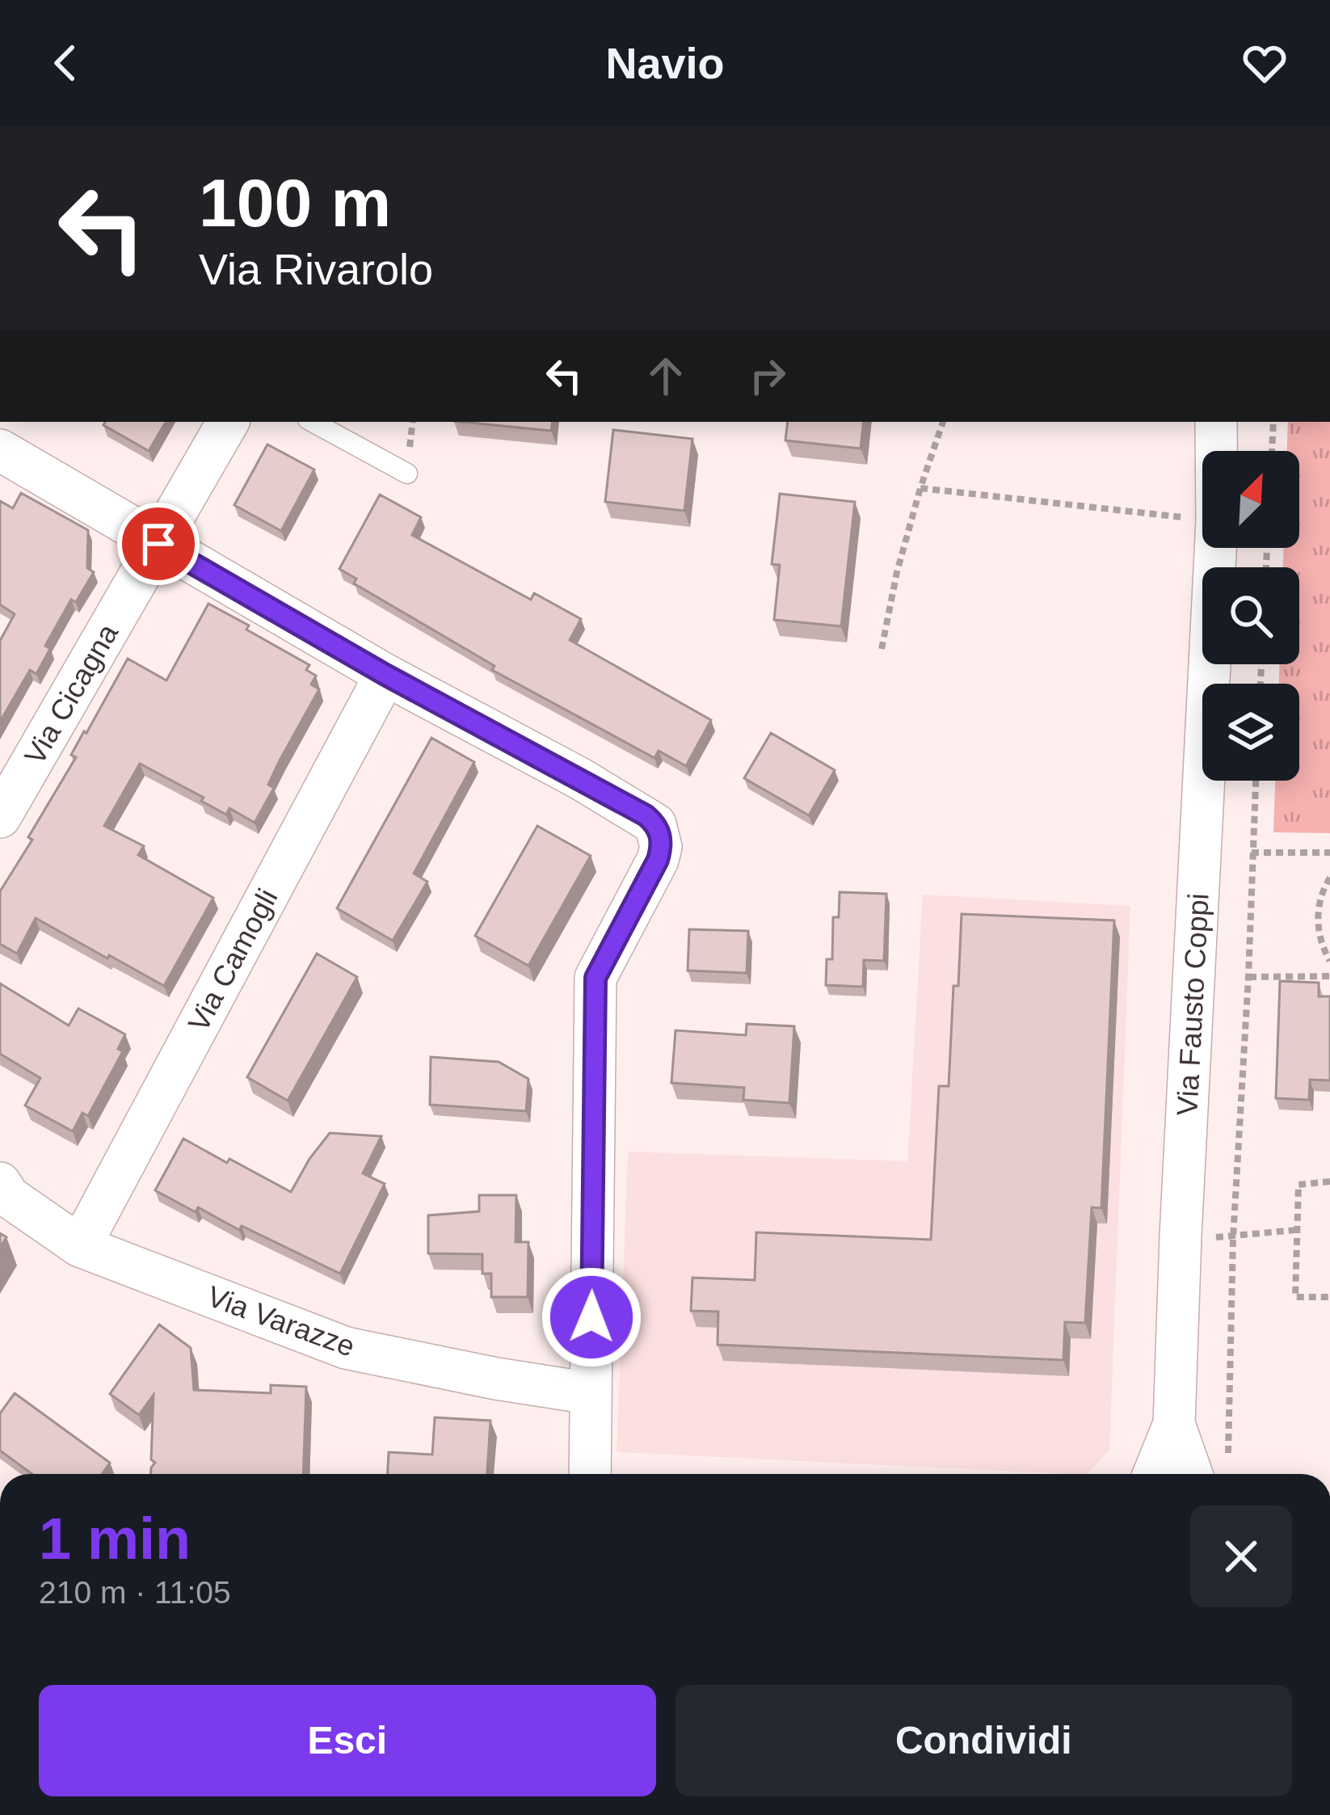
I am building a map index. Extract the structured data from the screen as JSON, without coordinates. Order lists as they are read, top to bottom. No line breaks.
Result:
{"streets":{"street":["Via Cicagna","Via Camogli","Via Fausto Coppi","Via Varazze"]},"crossings":[["Via Camogli","Via Varazze"]],"north":"top right","page":{"header":"Navio","turn":["100 m","Via Rivarolo"],"heading":["1 min","210 m · 11:05"],"buttons":["Esci","Condividi"]}}
